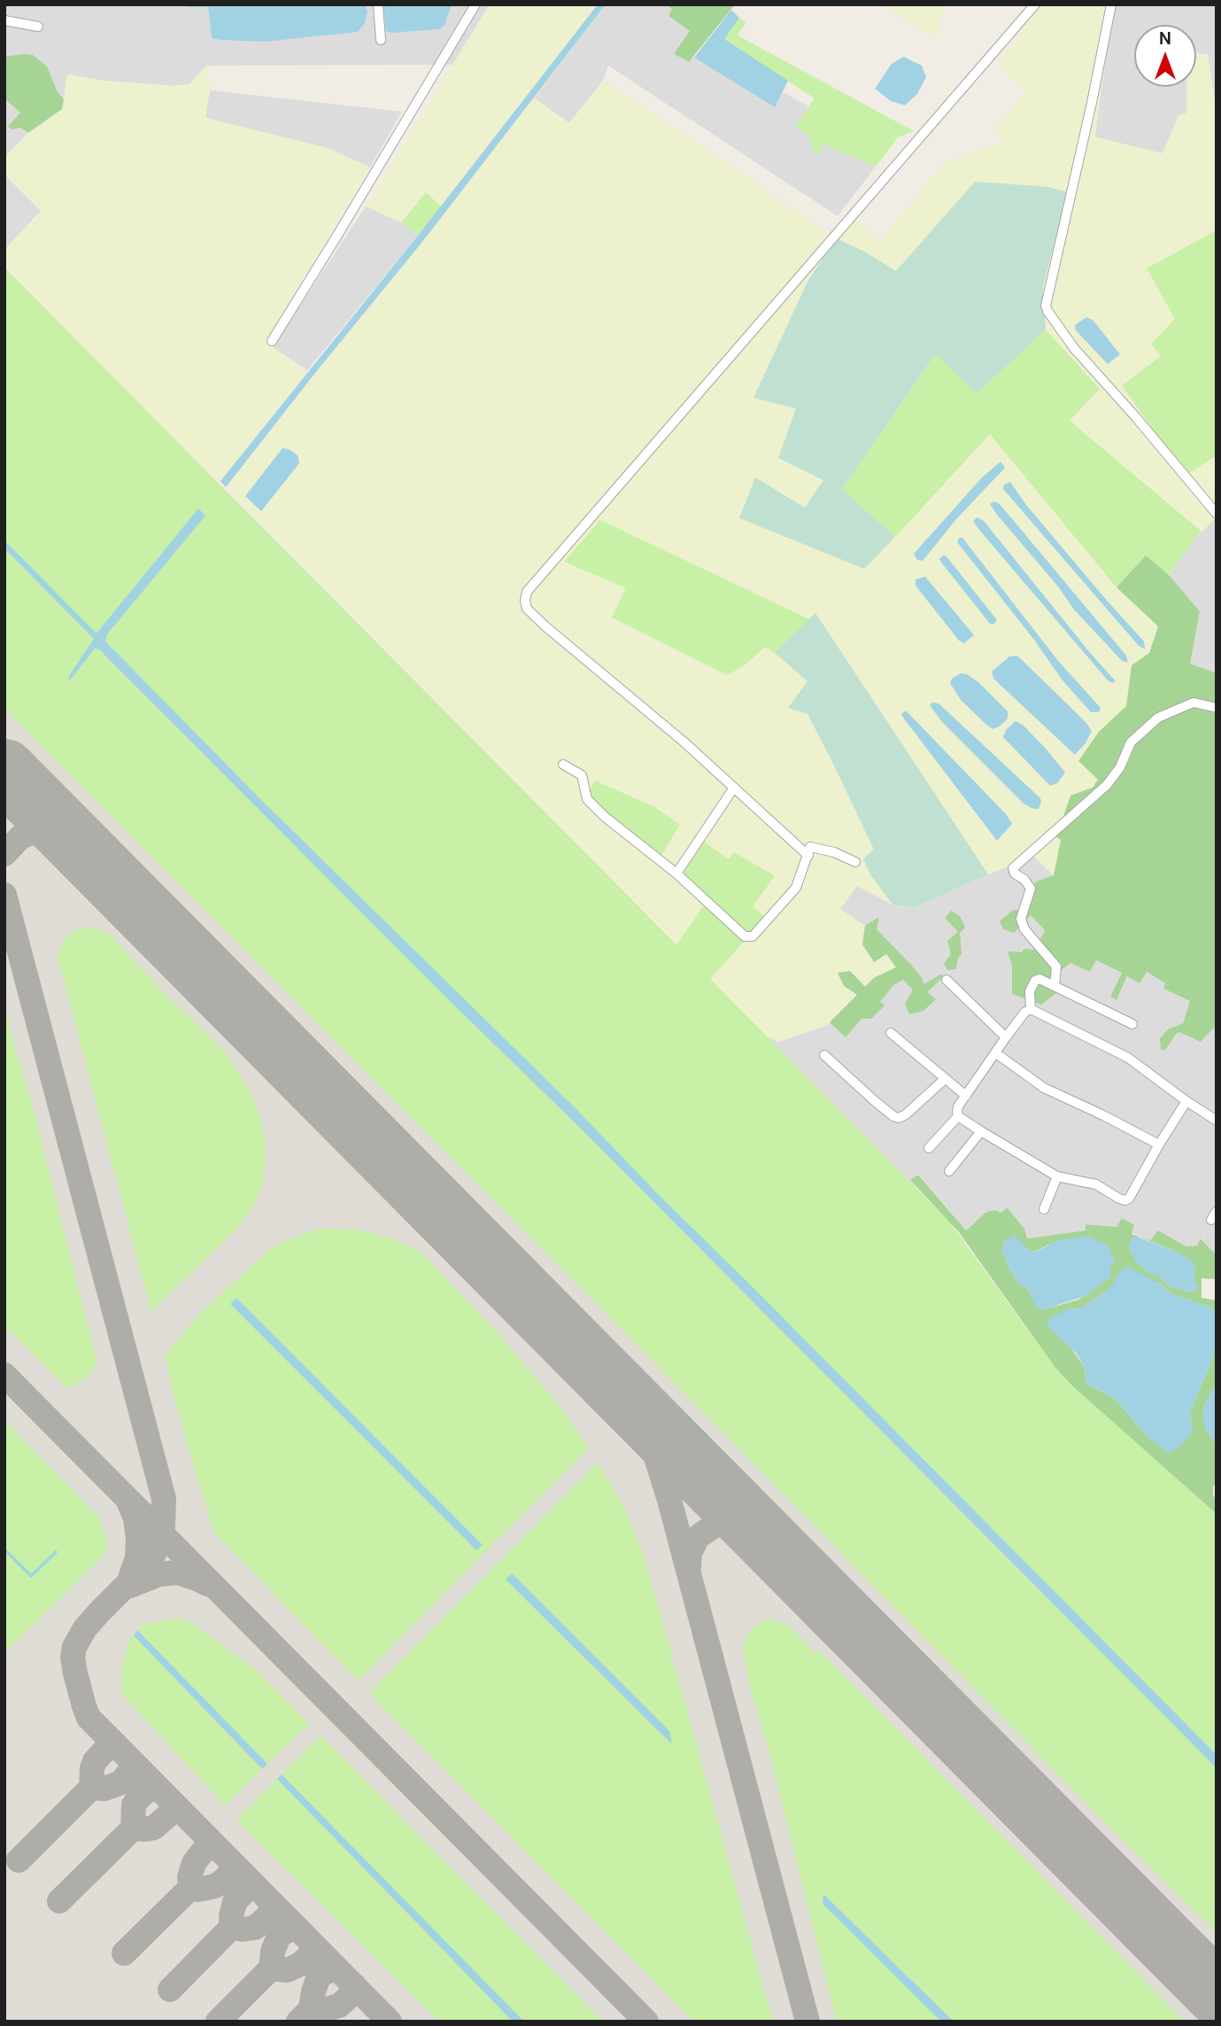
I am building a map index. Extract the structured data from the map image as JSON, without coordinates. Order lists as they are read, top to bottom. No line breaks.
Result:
{"north":"top"}
